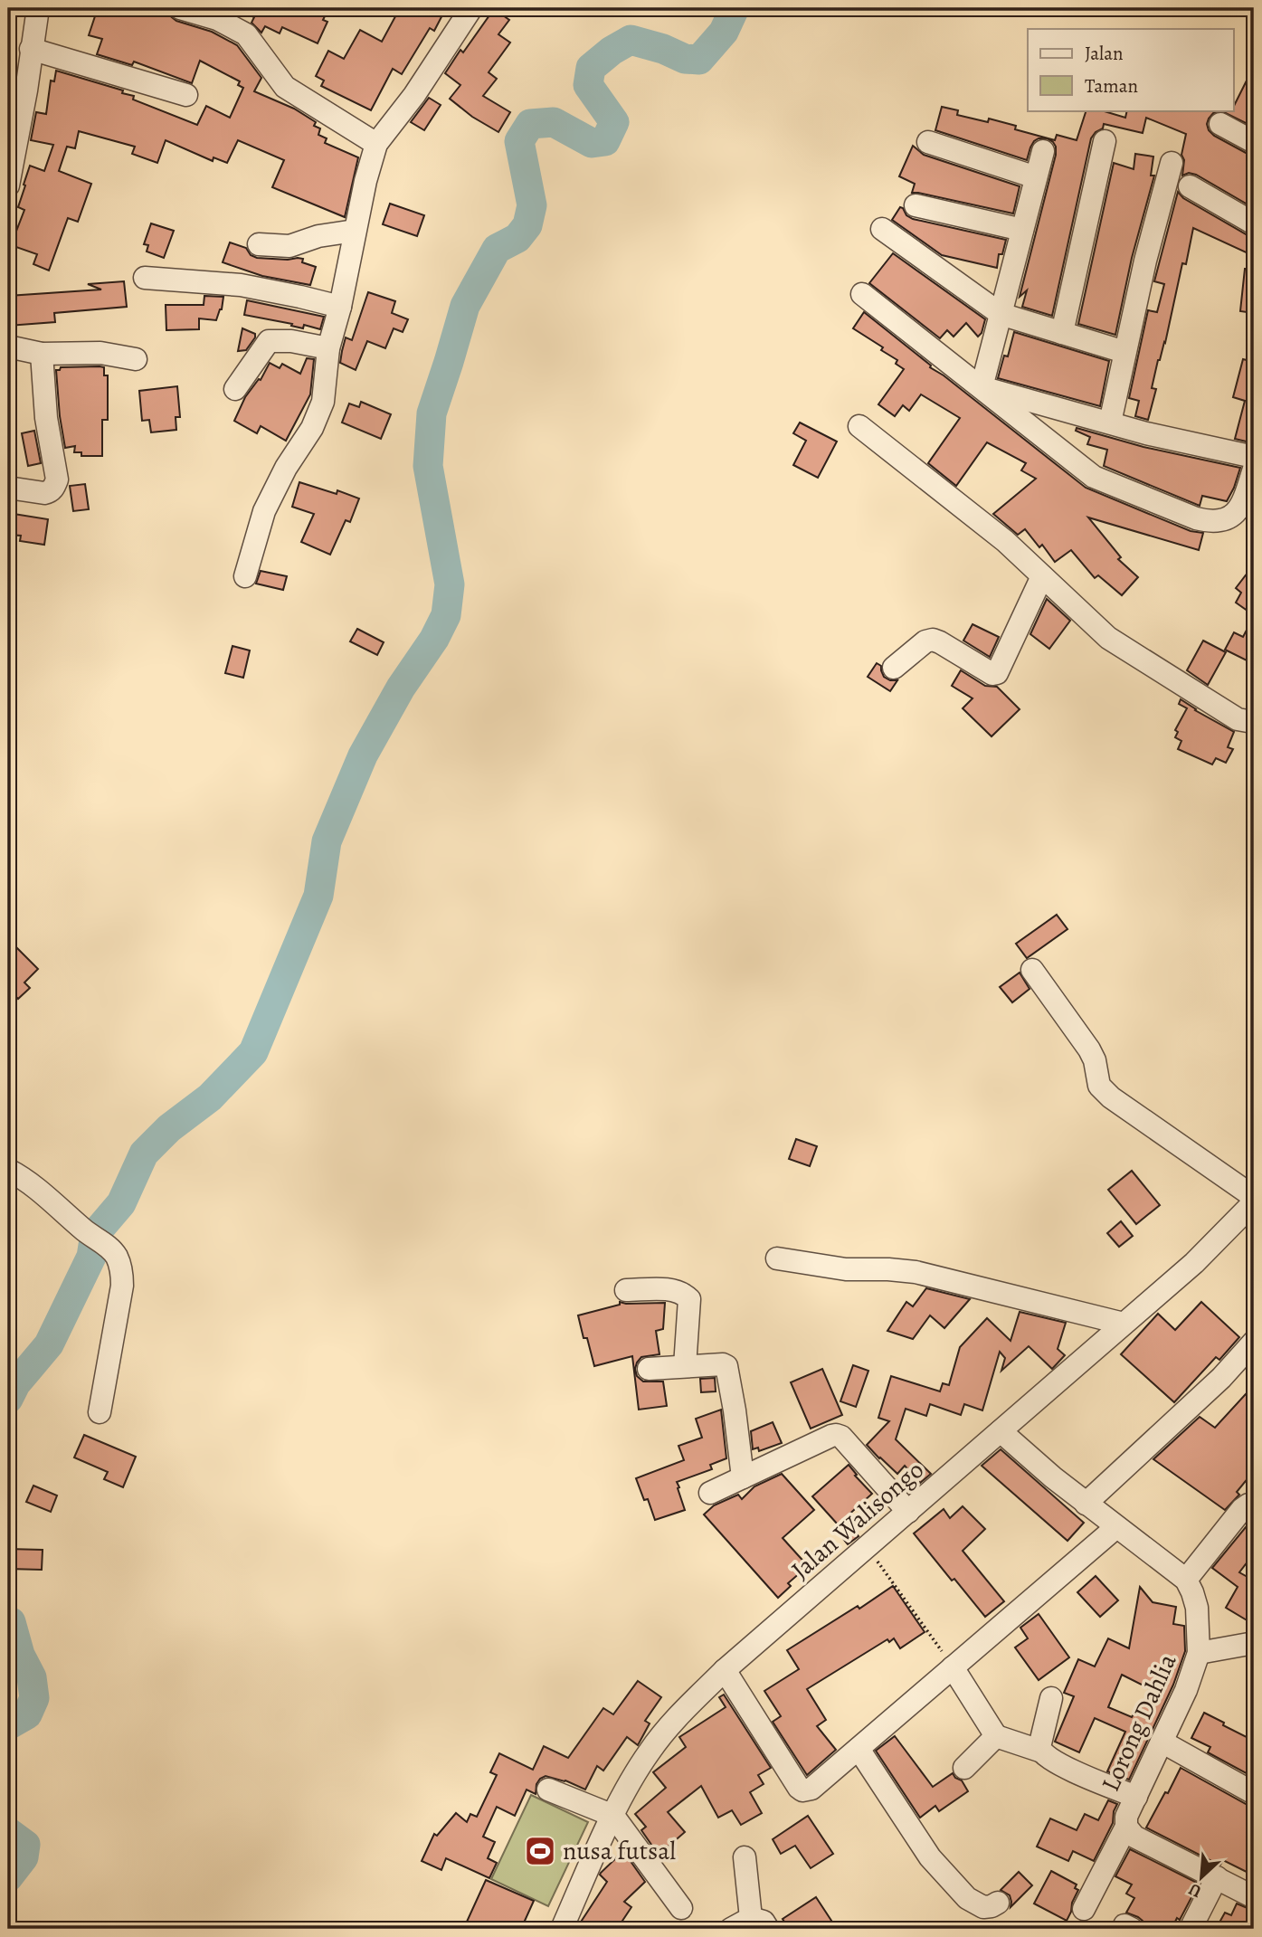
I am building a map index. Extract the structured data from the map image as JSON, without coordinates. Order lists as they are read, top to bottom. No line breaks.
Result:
{"streets":{"street":["Jalan Walisongo","Lorong Dahlia"]},"places":{"sports":["nusa futsal"]},"legend":["Jalan","Taman"],"north":"bottom left"}
